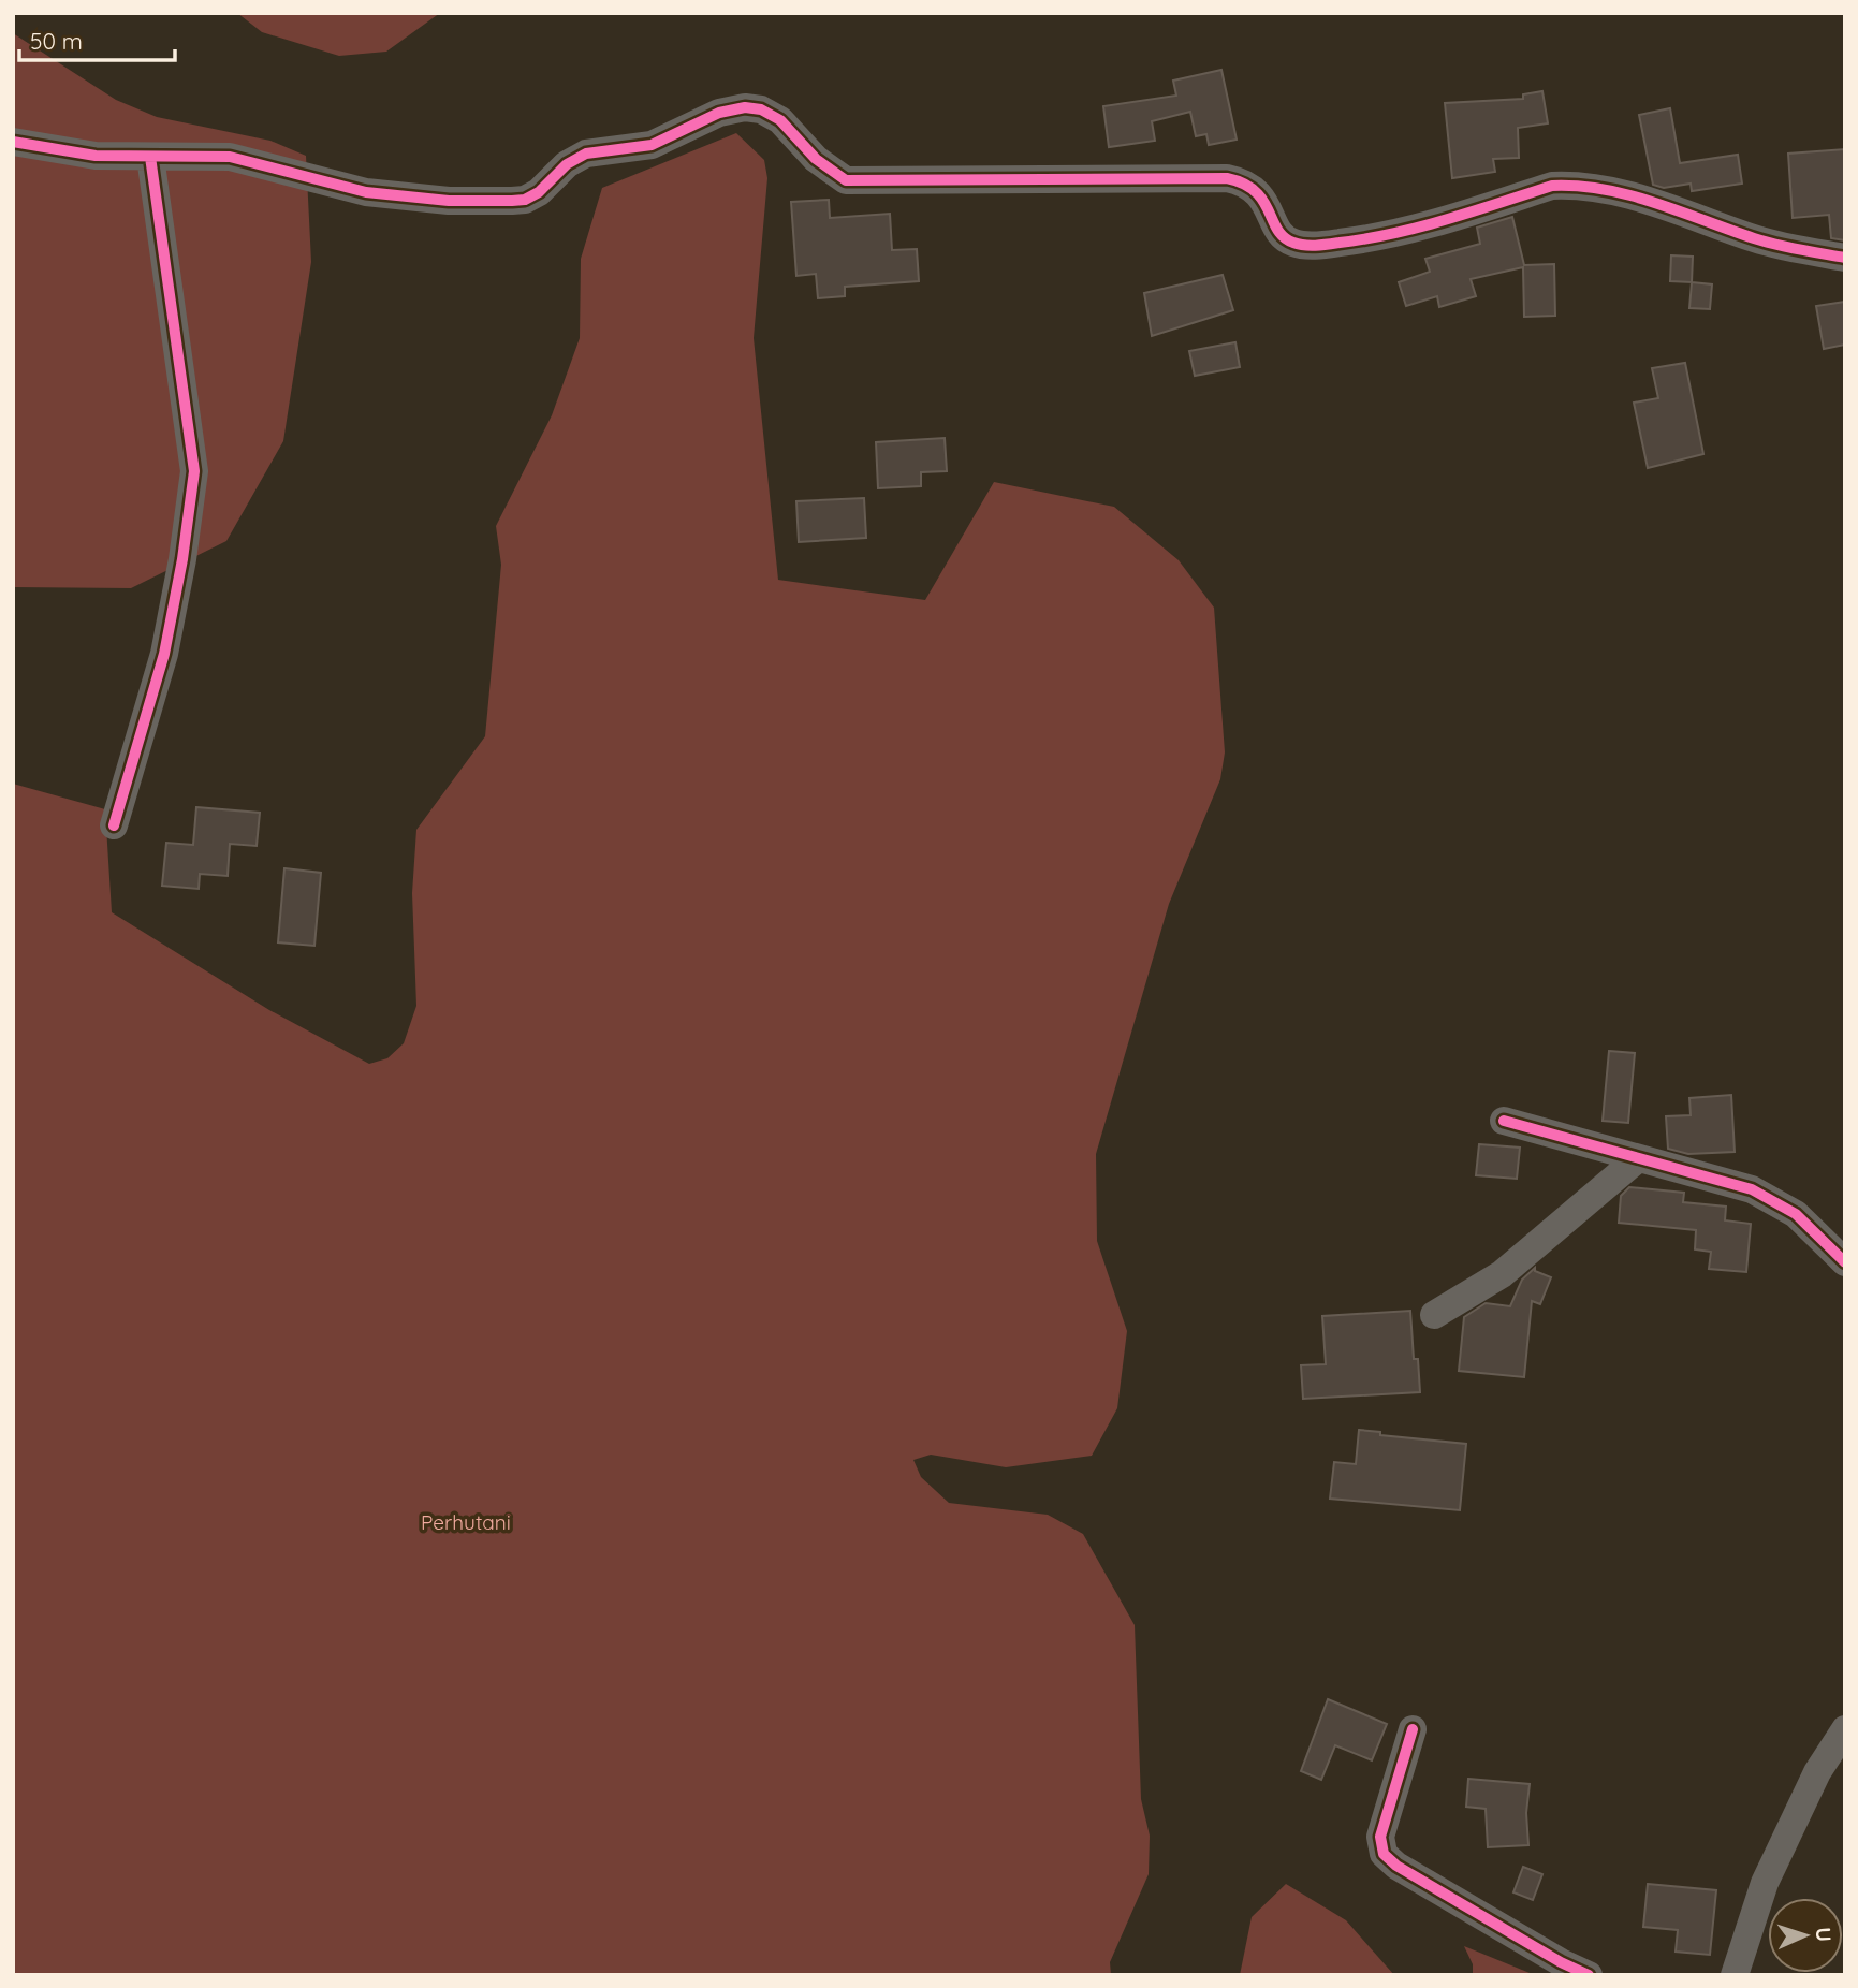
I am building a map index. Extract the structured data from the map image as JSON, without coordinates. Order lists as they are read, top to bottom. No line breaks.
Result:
{"parks":["Perhutani"],"scale_bar":"50 m","north":"right"}
